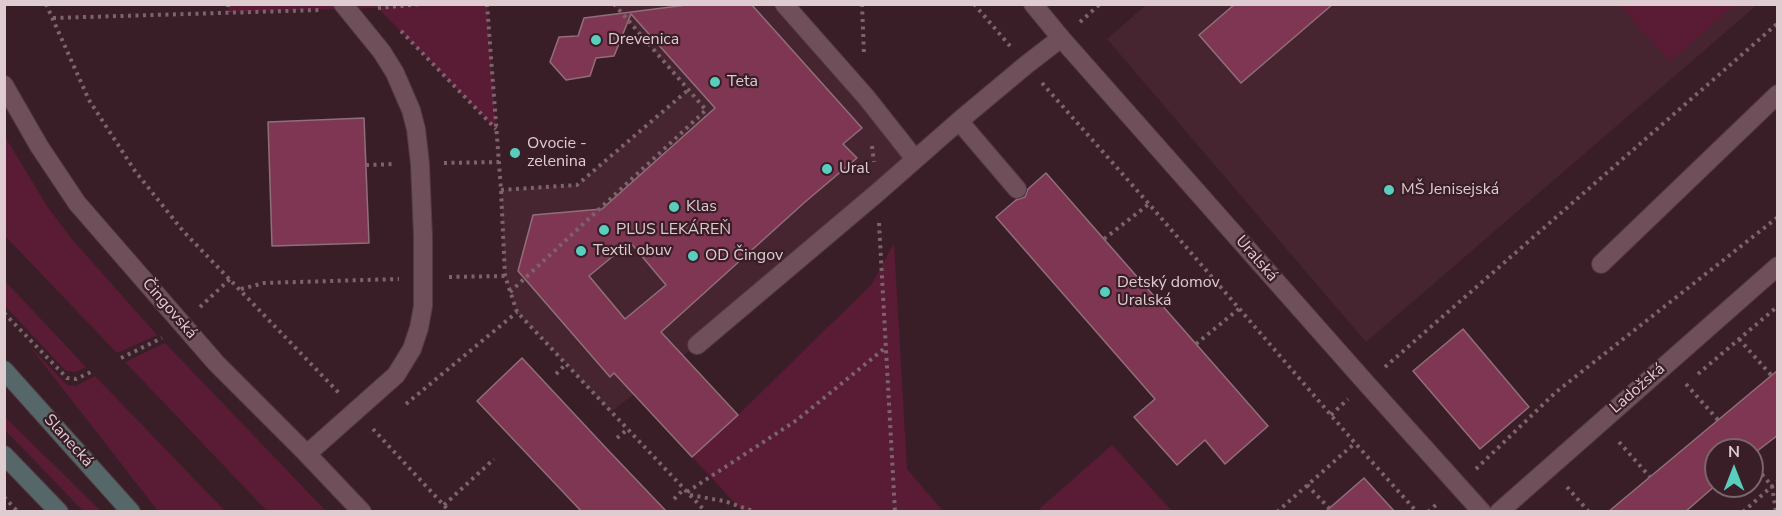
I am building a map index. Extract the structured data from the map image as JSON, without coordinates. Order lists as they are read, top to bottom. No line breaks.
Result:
{"streets":{"main road":["Slanecká"],"street":["Uralská","Čingovská","Ladožská"]},"places":["Drevenica","Teta","Ovocie - zelenina","Ural","MŠ Jenisejská","Klas","PLUS LEKÁREŇ","Textil obuv","OD Čingov","Detský domov Uralská"],"north":"top"}
